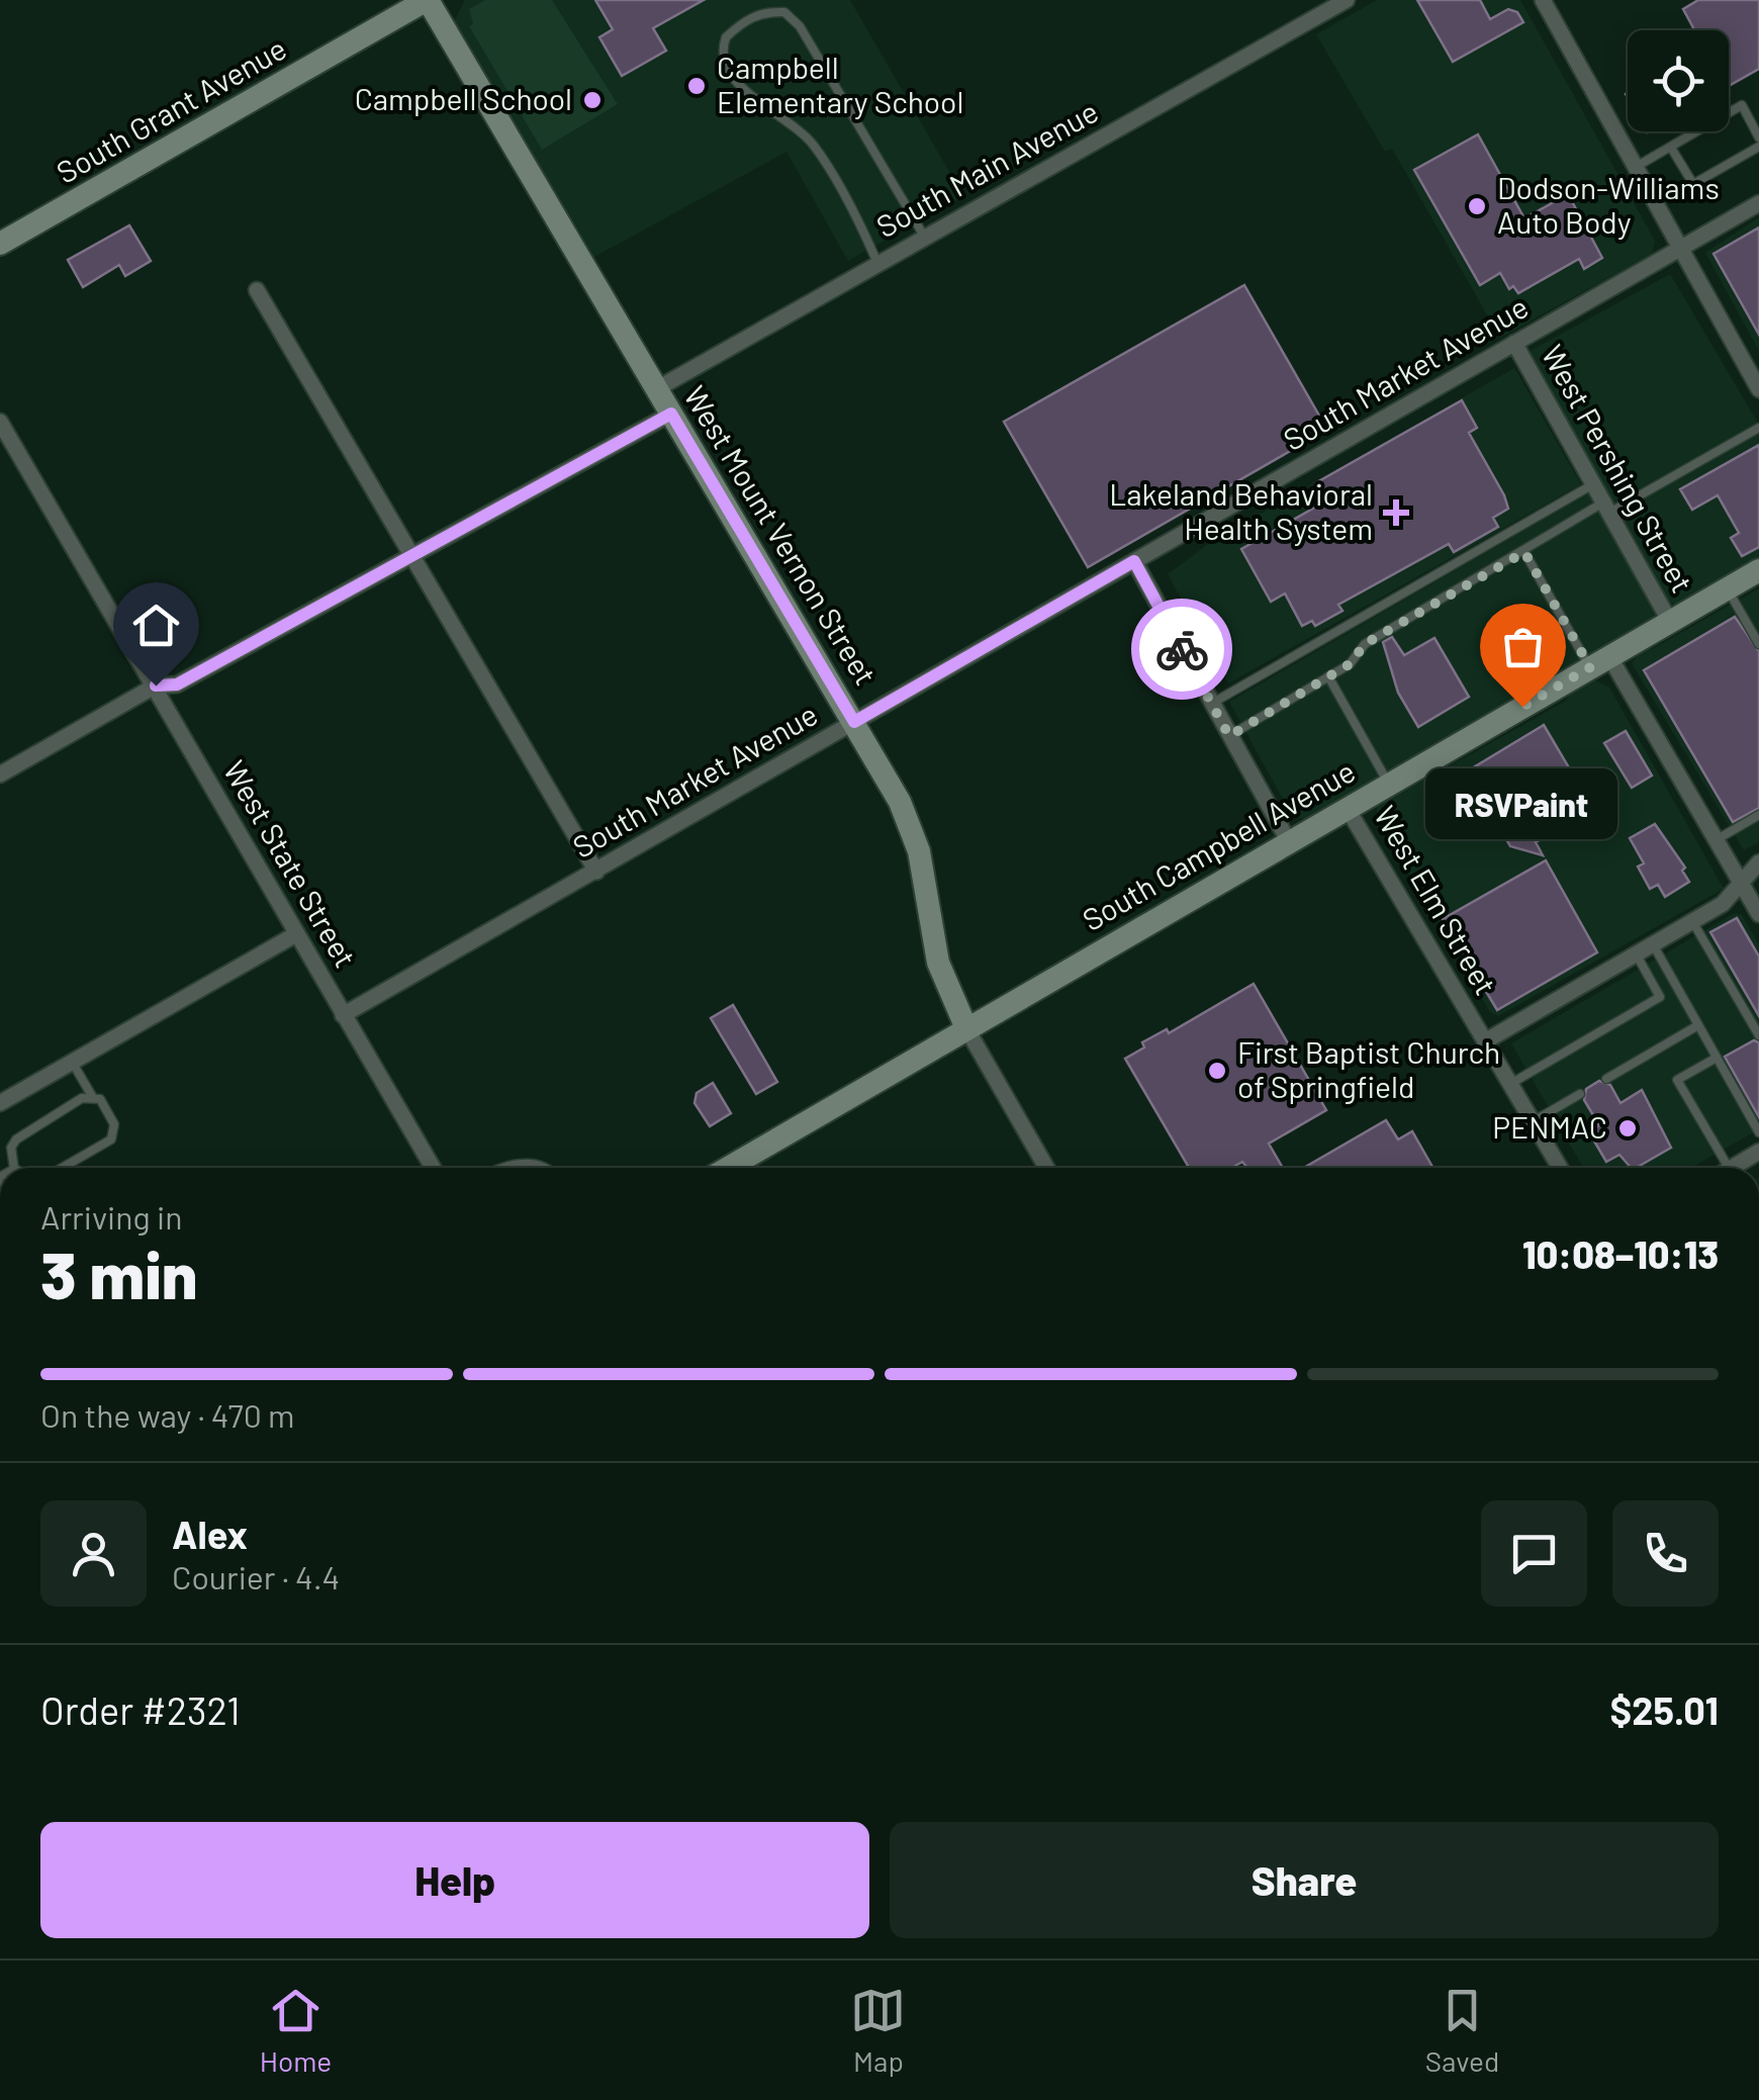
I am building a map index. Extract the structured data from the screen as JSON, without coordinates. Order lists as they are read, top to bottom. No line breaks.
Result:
{"streets":{"main road":["South Grant Avenue","West Mount Vernon Street","South Campbell Avenue"],"street":["South Main Avenue","South Market Avenue","West Pershing Street","West State Street","West Elm Street"]},"crossings":[["South Grant Avenue","West Mount Vernon Street"],["South Main Avenue","West Mount Vernon Street"],["South Market Avenue","West Pershing Street"],["South Market Avenue","West Mount Vernon Street"],["South Market Avenue","West State Street"],["West Pershing Street","South Campbell Avenue"],["West Mount Vernon Street","South Campbell Avenue"],["South Campbell Avenue","West Elm Street"]],"places":{"other":["Campbell Elementary School","Campbell School","Dodson-Williams Auto Body","RSVPaint","First Baptist Church of Springfield","PENMAC"],"health":["Lakeland Behavioral Health System"]},"page":{"bubble":"RSVPaint","heading":["3 min","Arriving in","10:08–10:13"],"panel":["Alex","Courier · 4.4","Order #2321","$25.01"],"bar":"On the way · 470 m","buttons":["Help","Share"],"tabs":["Home","Map","Saved"]}}
